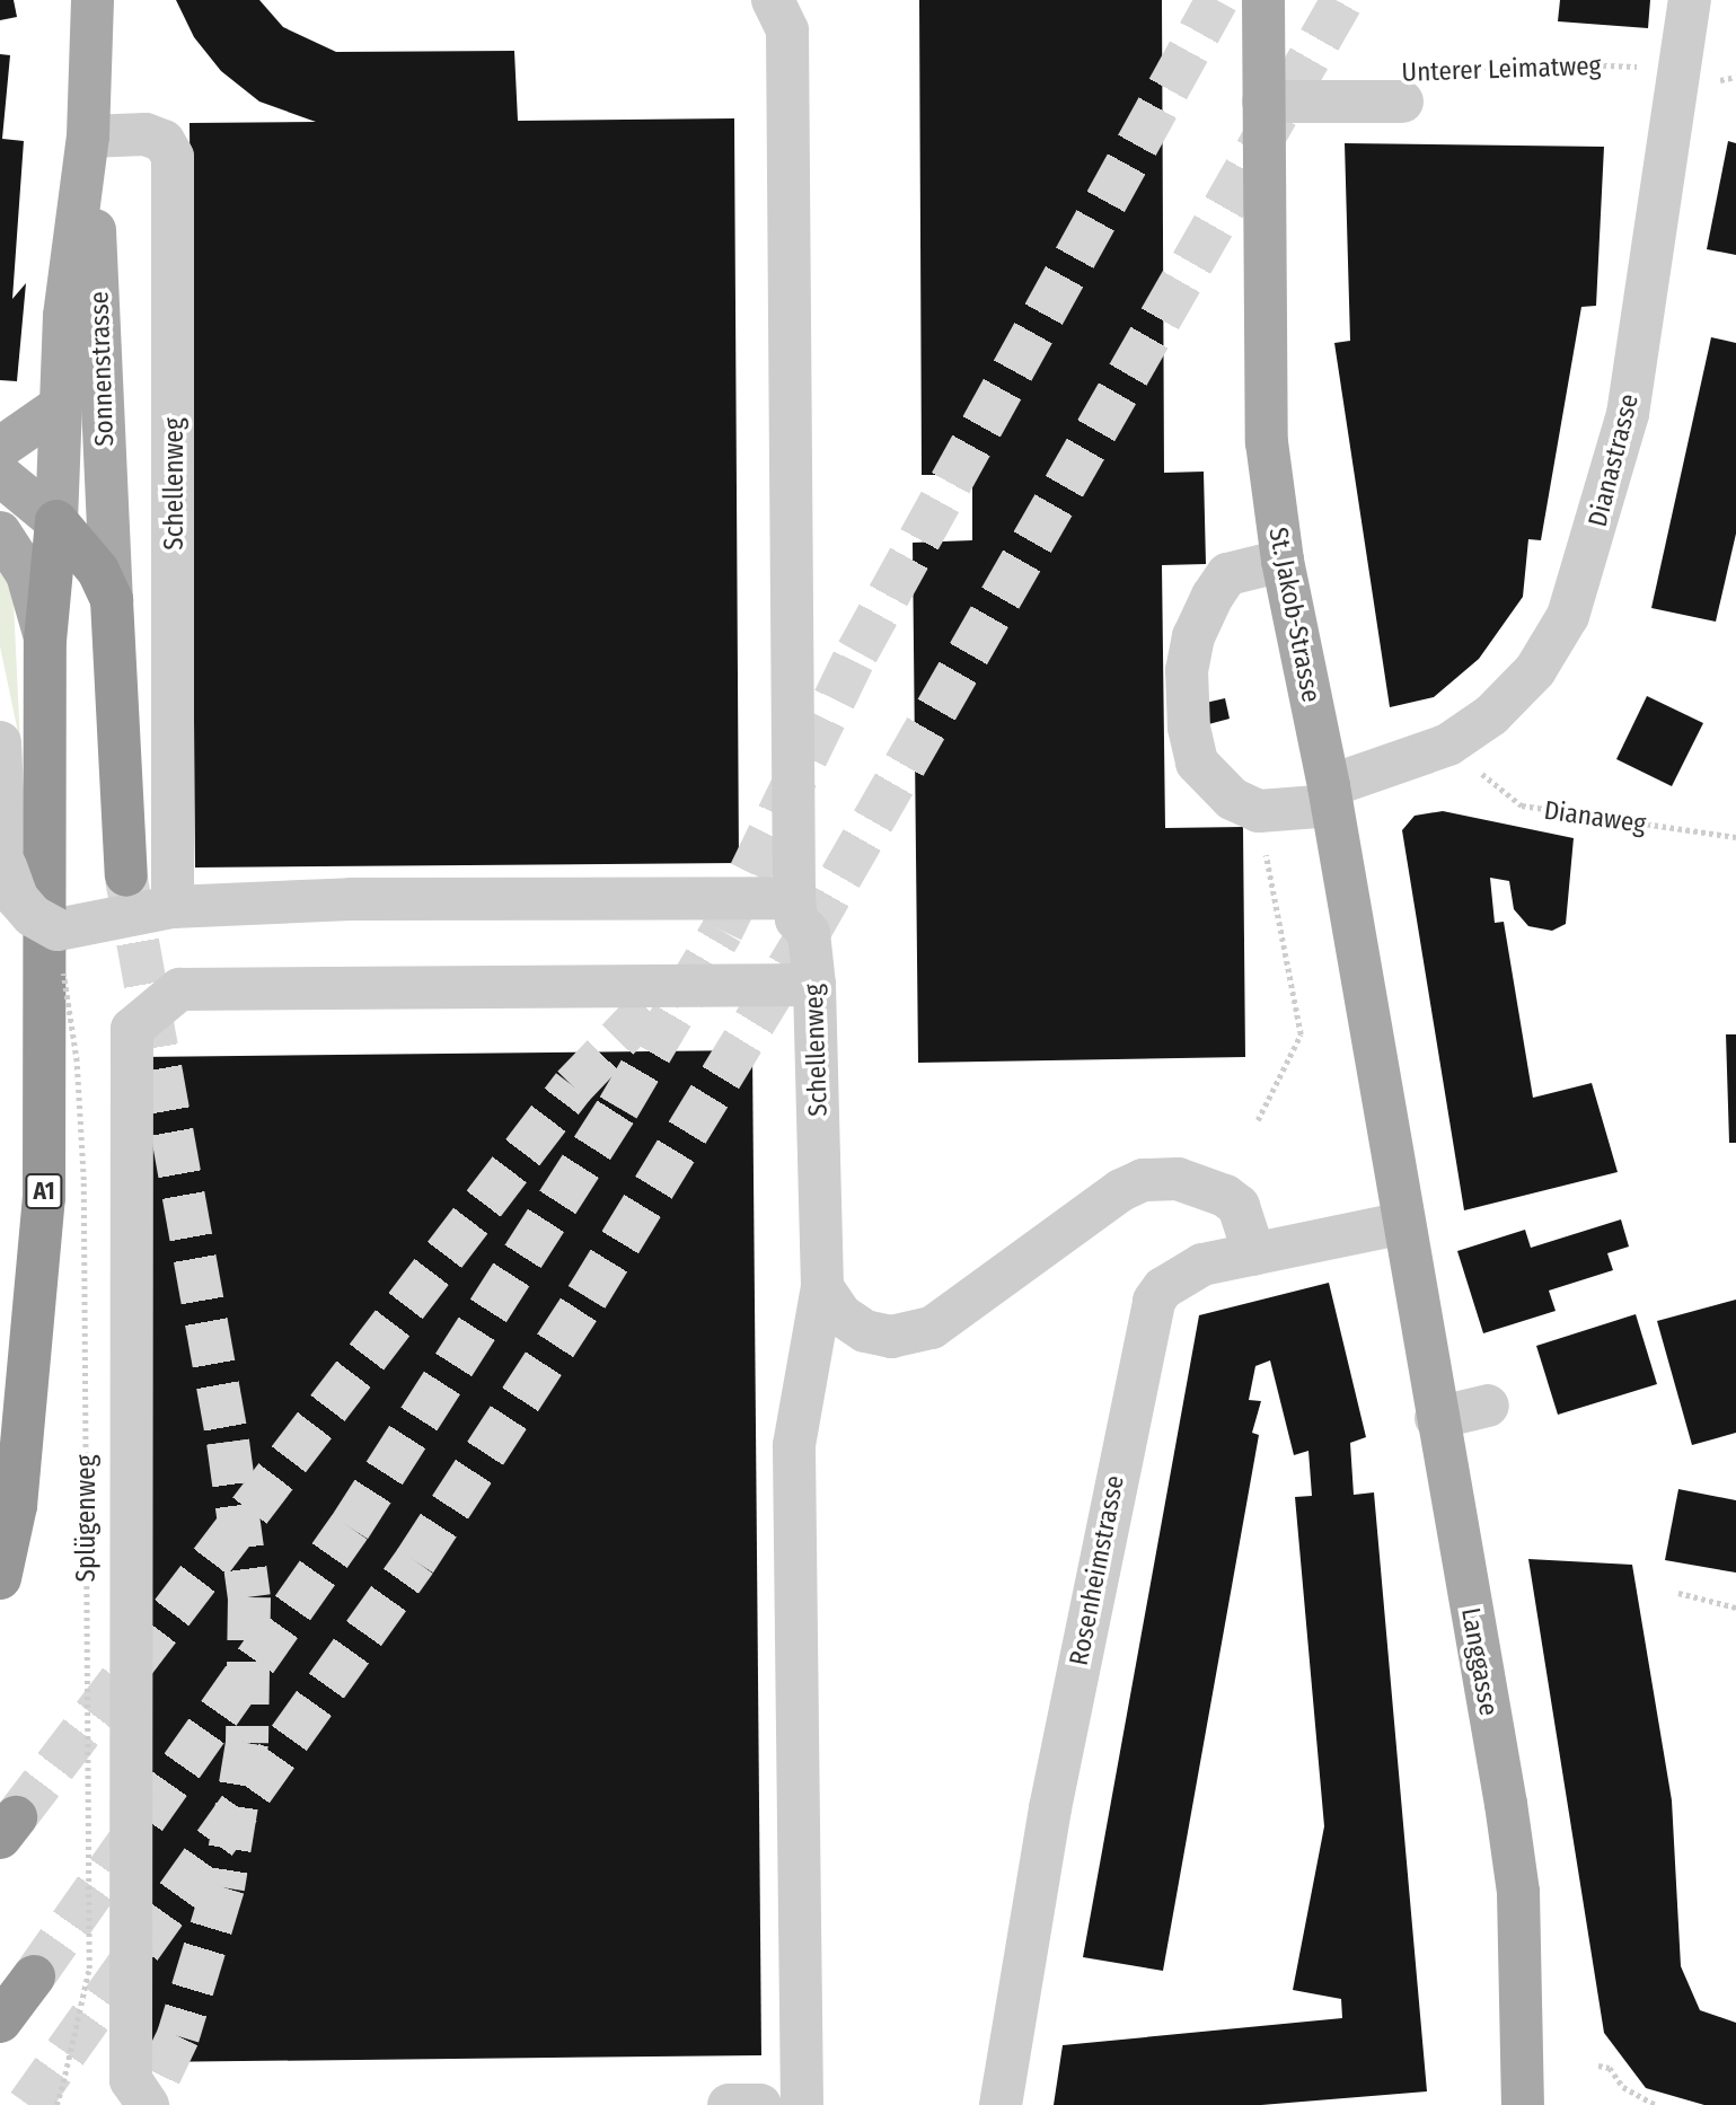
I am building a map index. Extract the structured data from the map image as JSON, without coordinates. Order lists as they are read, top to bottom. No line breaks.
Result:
{"streets":{"highway":["A1"],"main road":["Sonnenstrasse","St. Jakob-Strasse","Langgasse"],"street":["Dianastrasse","Schellenweg","Rosenheimstrasse"],"path":["Unterer Leimatweg","Dianaweg","Splügenweg"]},"crossings":[["Sonnenstrasse","Schellenweg"],["Sonnenstrasse","A1"],["Dianastrasse","St. Jakob-Strasse"],["St. Jakob-Strasse","Rosenheimstrasse"],["St. Jakob-Strasse","Langgasse"],["Rosenheimstrasse","Langgasse"]]}
